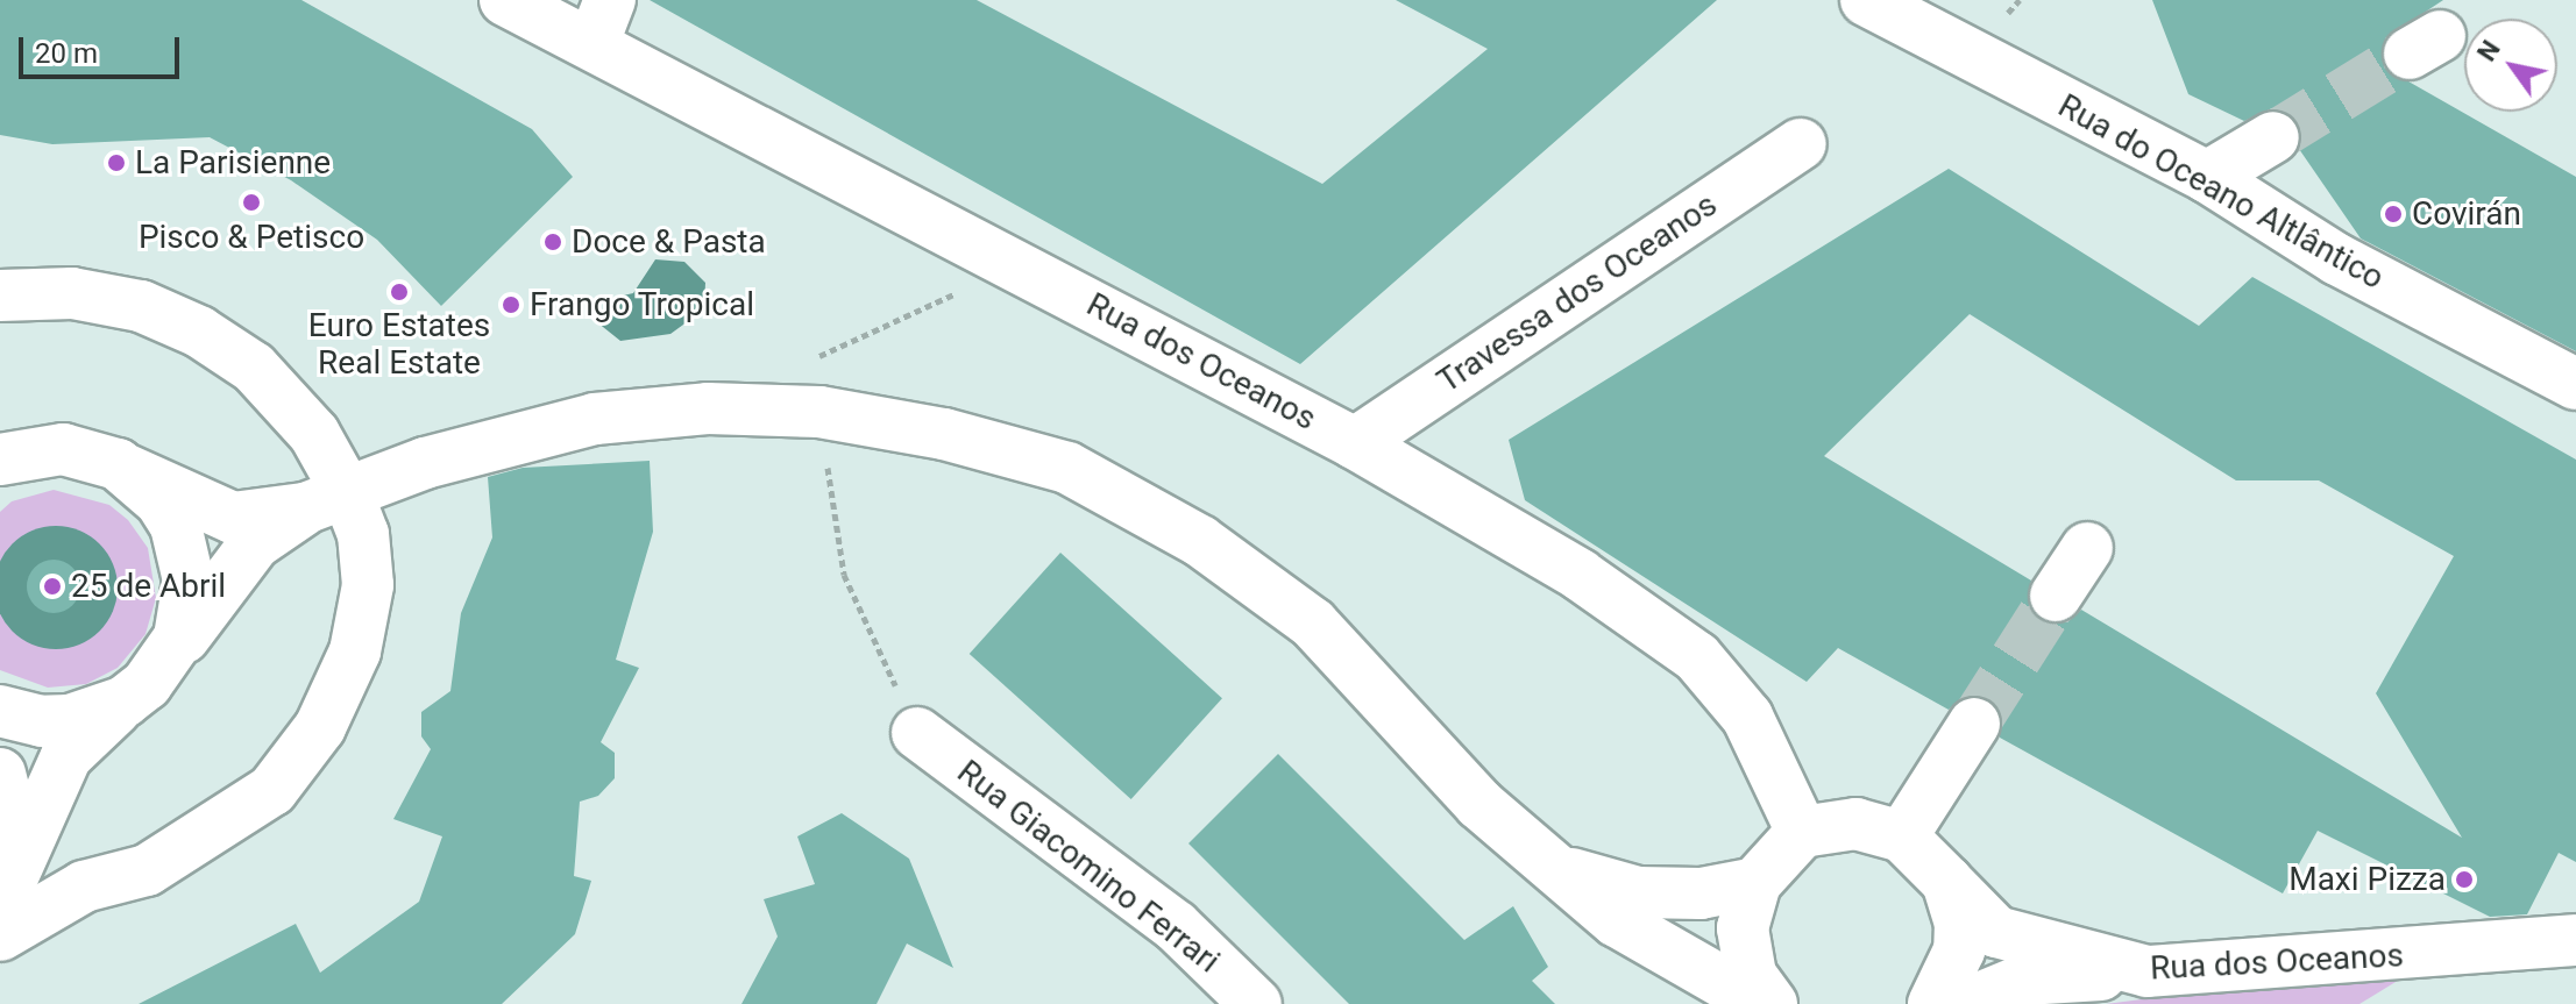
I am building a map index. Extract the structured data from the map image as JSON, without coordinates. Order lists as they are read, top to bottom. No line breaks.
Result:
{"streets":{"street":["Rua do Oceano Altlântico","Travessa dos Oceanos","Rua dos Oceanos","Rua Giacomino Ferrari"]},"crossings":[["Travessa dos Oceanos","Rua dos Oceanos"]],"places":["La Parisienne","Pisco & Petisco","Covirán","Doce & Pasta","Euro Estates Real Estate","Frango Tropical","25 de Abril","Maxi Pizza"],"scale_bar":"20 m","north":"top left"}
